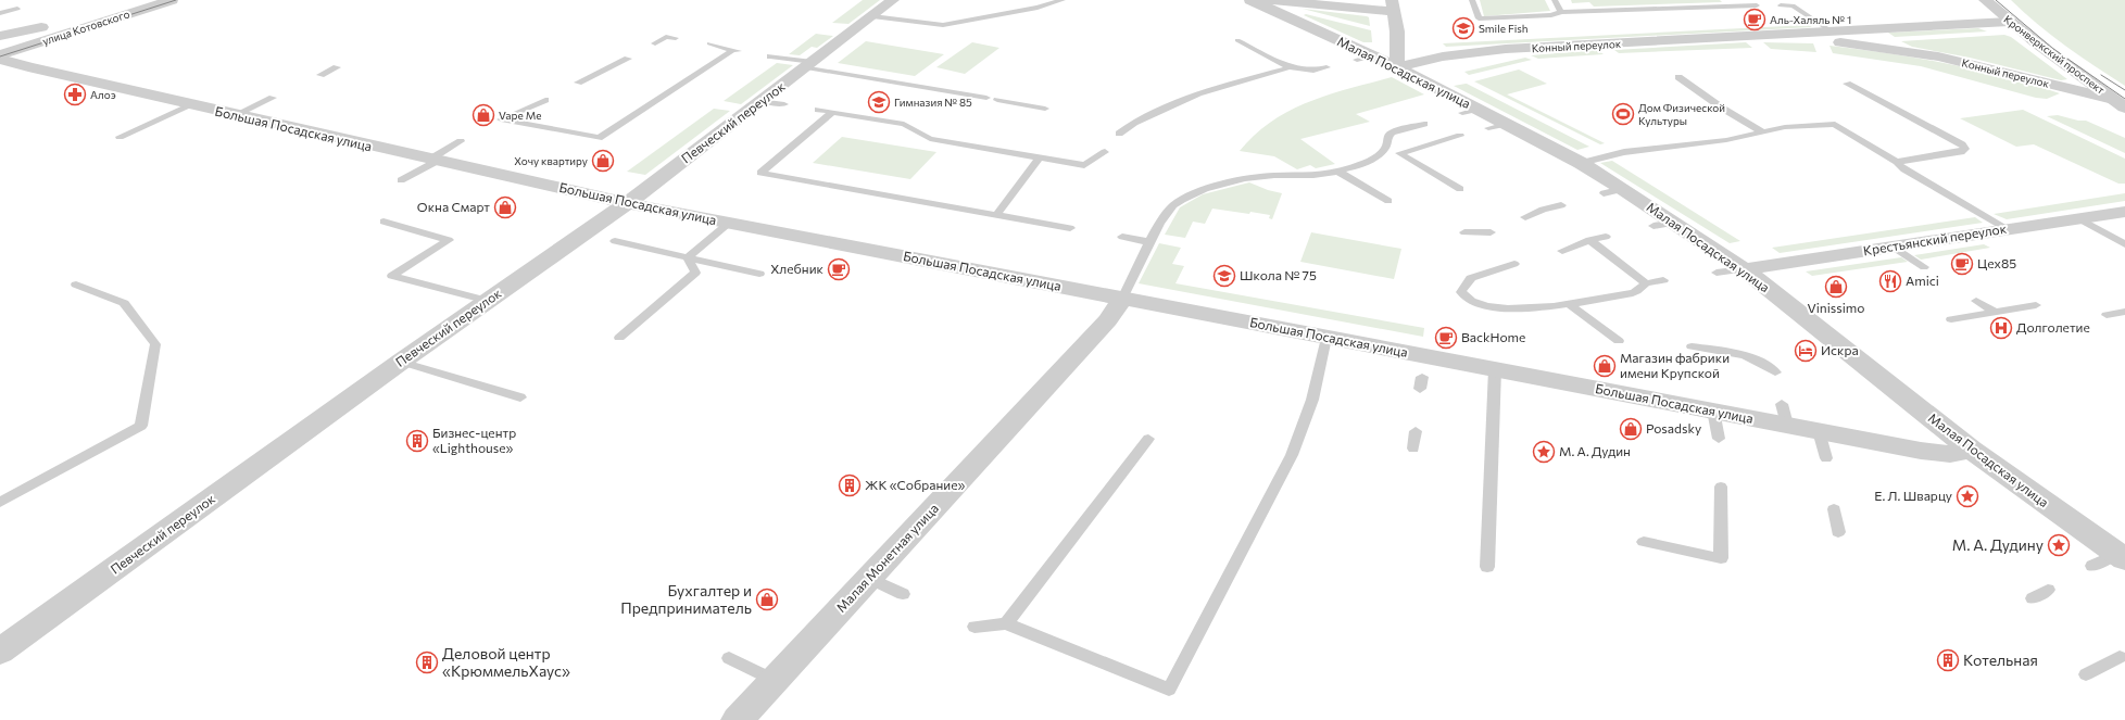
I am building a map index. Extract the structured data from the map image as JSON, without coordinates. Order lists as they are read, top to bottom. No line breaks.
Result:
{"streets":{"street":["улица Котовского","Конный переулок","Кронверкский проспект","Малая Посадская улица","Певческий переулок","Большая Посадская улица","Крестьянский переулок","Малая Монетная улица"]},"crossings":[["Конный переулок","Кронверкский проспект"],["Конный переулок","Малая Посадская улица"],["Малая Посадская улица","Большая Посадская улица"],["Малая Посадская улица","Крестьянский переулок"],["Певческий переулок","Большая Посадская улица"],["Большая Посадская улица","Малая Монетная улица"]],"places":{"cafe":["Аль-Халяль № 1","Цех85","Хлебник","BackHome"],"school or university":["Smile Fish","Гимназия № 85","Школа № 75"],"pharmacy":["Алоэ"],"sports":["Дом Физической Культуры"],"shop":["Vape Me","Хочу квартиру","Окна Смарт","Vinissimo","Магазин фабрики имени Крупской","Posadsky","Бухгалтер и Предприниматель"],"restaurant":["Amici"],"hospital":["Долголетие"],"hotel":["Искра"],"building":["Бизнес-центр «Lighthouse»","ЖК «Собрание»","Котельная","Деловой центр «КрюммельХаус»"],"place":["М. А. Дудин","Е. Л. Шварцу","М. А. Дудину"]}}
